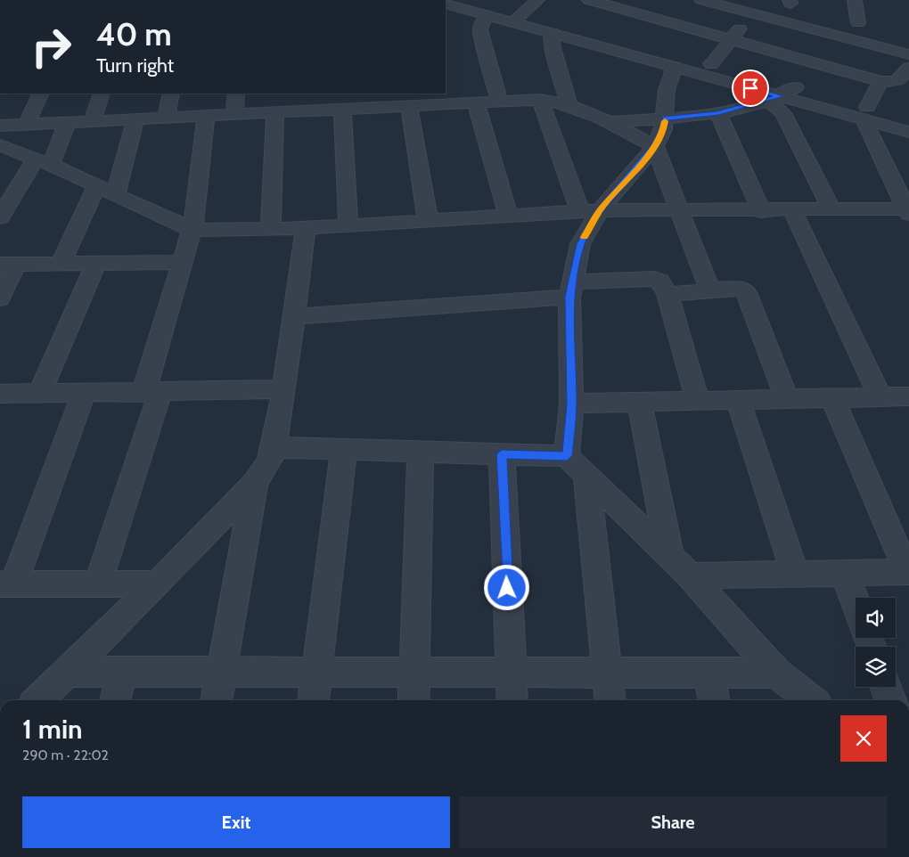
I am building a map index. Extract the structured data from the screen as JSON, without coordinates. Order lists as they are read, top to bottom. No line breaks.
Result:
{"page":{"turn":["40 m","Turn right"],"heading":["1 min","290 m · 22:02"],"buttons":["Exit","Share"]}}
